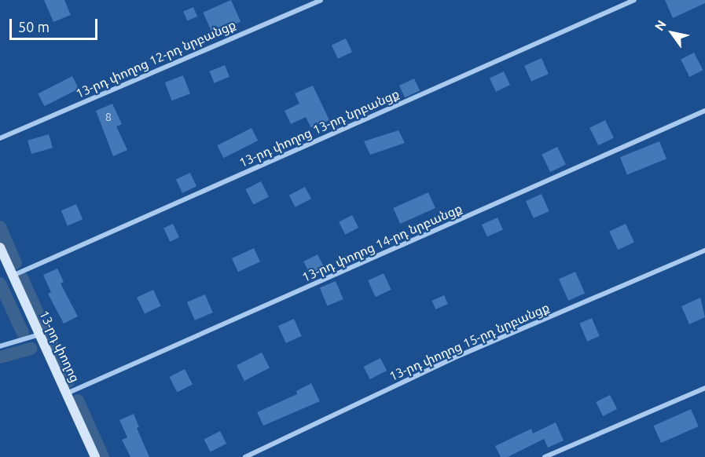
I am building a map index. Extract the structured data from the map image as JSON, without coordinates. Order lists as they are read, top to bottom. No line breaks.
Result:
{"streets":{"street":["13-րդ փողոց 12-րդ նրբանցք","13-րդ փողոց 13-րդ նրբանցք","13-րդ փողոց 14-րդ նրբանցք","13-րդ փողոց 15-րդ նրբանցք","13-րդ փողոց"]},"crossings":[["13-րդ փողոց 13-րդ նրբանցք","13-րդ փողոց"],["13-րդ փողոց 14-րդ նրբանցք","13-րդ փողոց"]],"house_numbers":["8"],"scale_bar":"50 m","north":"top left"}
